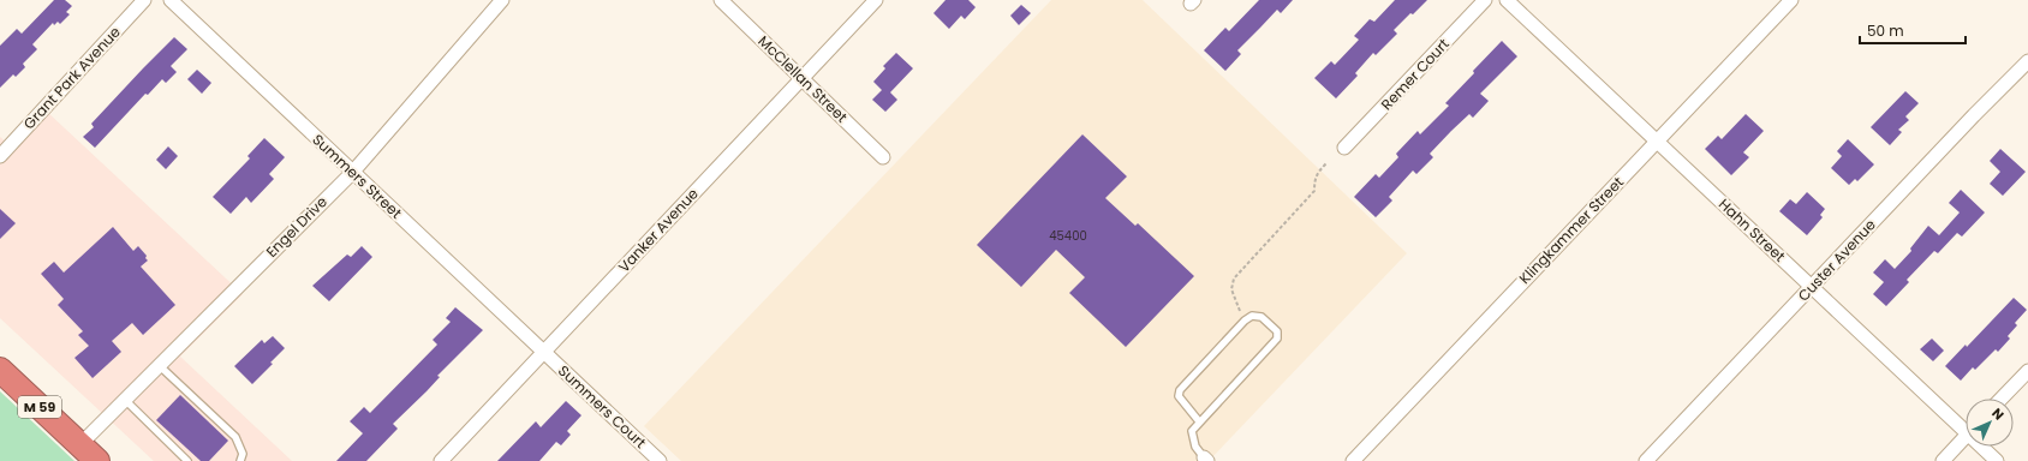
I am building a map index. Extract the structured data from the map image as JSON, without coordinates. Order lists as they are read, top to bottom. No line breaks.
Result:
{"streets":{"highway":["M 59"],"street":["Remer Court","Grant Park Avenue","McClellan Street","Summers Street","Engel Drive","Vanker Avenue","Klingkammer Street","Hahn Street","Custer Avenue","Summers Court"]},"crossings":[["McClellan Street","Vanker Avenue"],["Summers Street","Engel Drive"],["Summers Street","Vanker Avenue"],["Summers Street","Summers Court"],["Engel Drive","M 59"],["Vanker Avenue","Summers Court"],["Klingkammer Street","Hahn Street"],["Hahn Street","Custer Avenue"]],"house_numbers":["45400"],"scale_bar":"50 m","north":"top right"}
